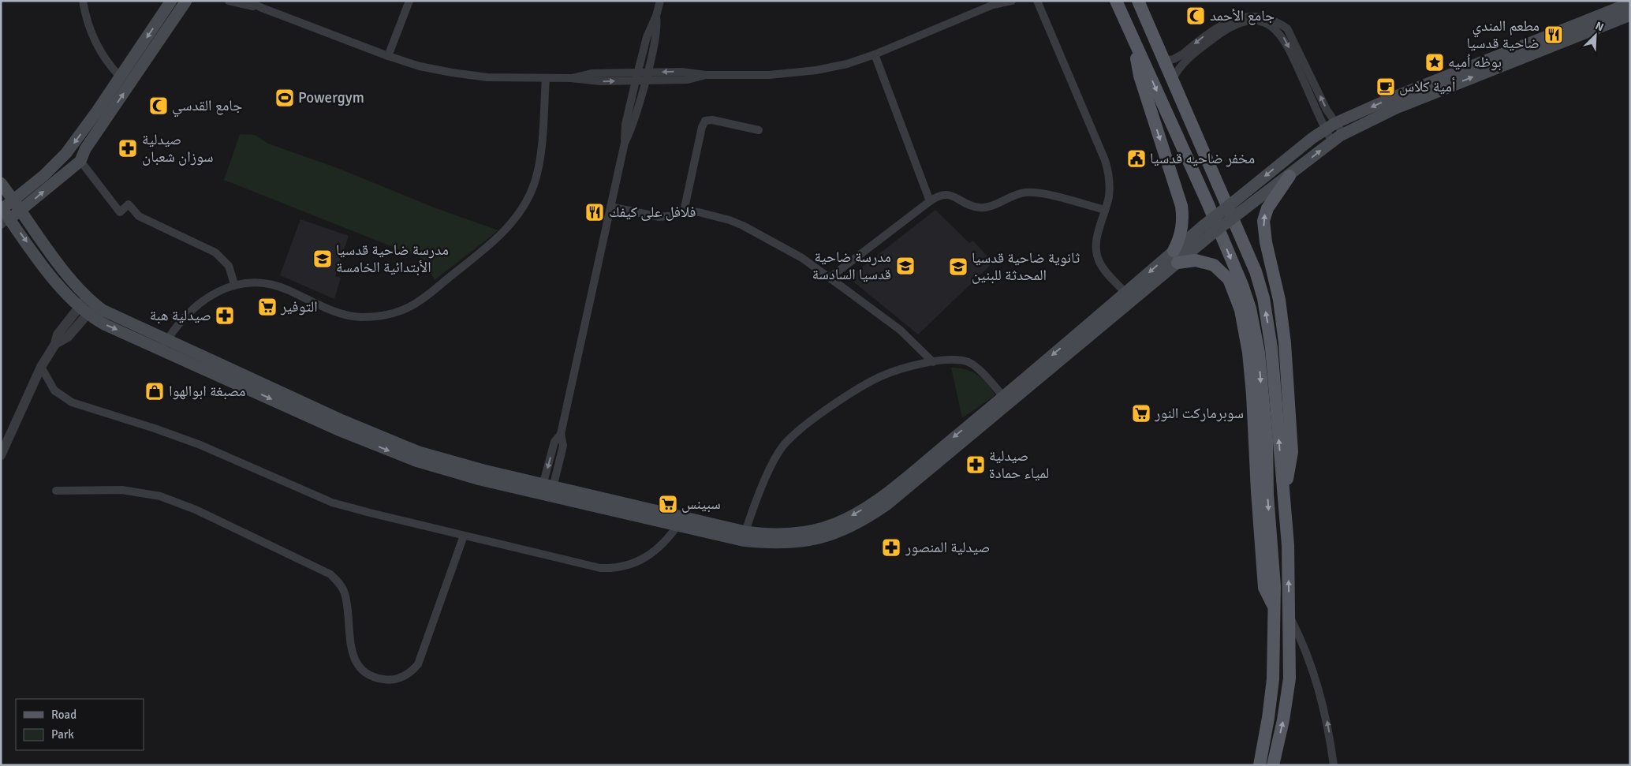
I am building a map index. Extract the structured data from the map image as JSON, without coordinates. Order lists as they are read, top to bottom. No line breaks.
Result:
{"places":{"mosque":["جامع الأحمد","جامع القدسي"],"restaurant":["مطعم المندي ضاحية قدسيا","فلافل على كيفك"],"place":["بوظه اُميه"],"cafe":["أمية كلاس"],"sports":["Powergym"],"pharmacy":["صيدلية سوزان شعبان","صيدلية هبة","صيدلية لمياء حمادة","صيدلية المنصور"],"public building":["مخفر ضاحيه قدسيا"],"school or university":["مدرسة ضاحية قدسيا الأبتدائية الخامسة","مدرسة ضاحية قدسيا السادسة","ثانوية ضاحية قدسيا المحدثة للبنين"],"supermarket":["التوفير","سوبرماركت النور","سبينس"],"shop":["مصبغة ابوالهوا"]},"legend":["Road","Park"],"north":"top right"}
